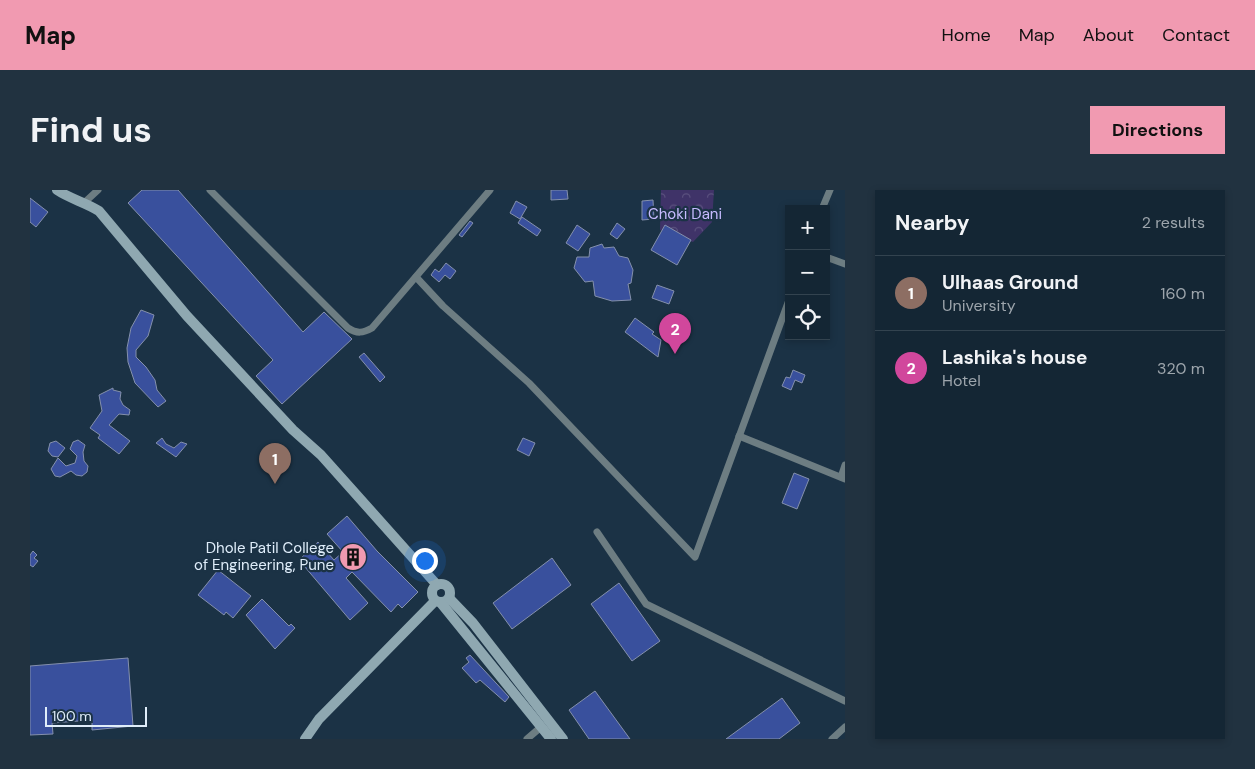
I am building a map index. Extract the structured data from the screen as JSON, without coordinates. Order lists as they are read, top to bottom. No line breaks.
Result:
{"parks":["Choki Dani"],"places":{"building":["Dhole Patil College of Engineering, Pune"]},"scale_bar":"100 m","page":{"header":"Map","nav":["Home","Map","About","Contact"],"buttons":"Directions","title":"Find us","heading":["Nearby","2 results"],"map_buttons":["+","−"],"list":[{"mark":"1","name":"Ulhaas Ground","note":"University","value":"160 m"},{"mark":"2","name":"Lashika's house","note":"Hotel","value":"320 m"}],"pins":["2","1"],"scale":"100 m"}}
